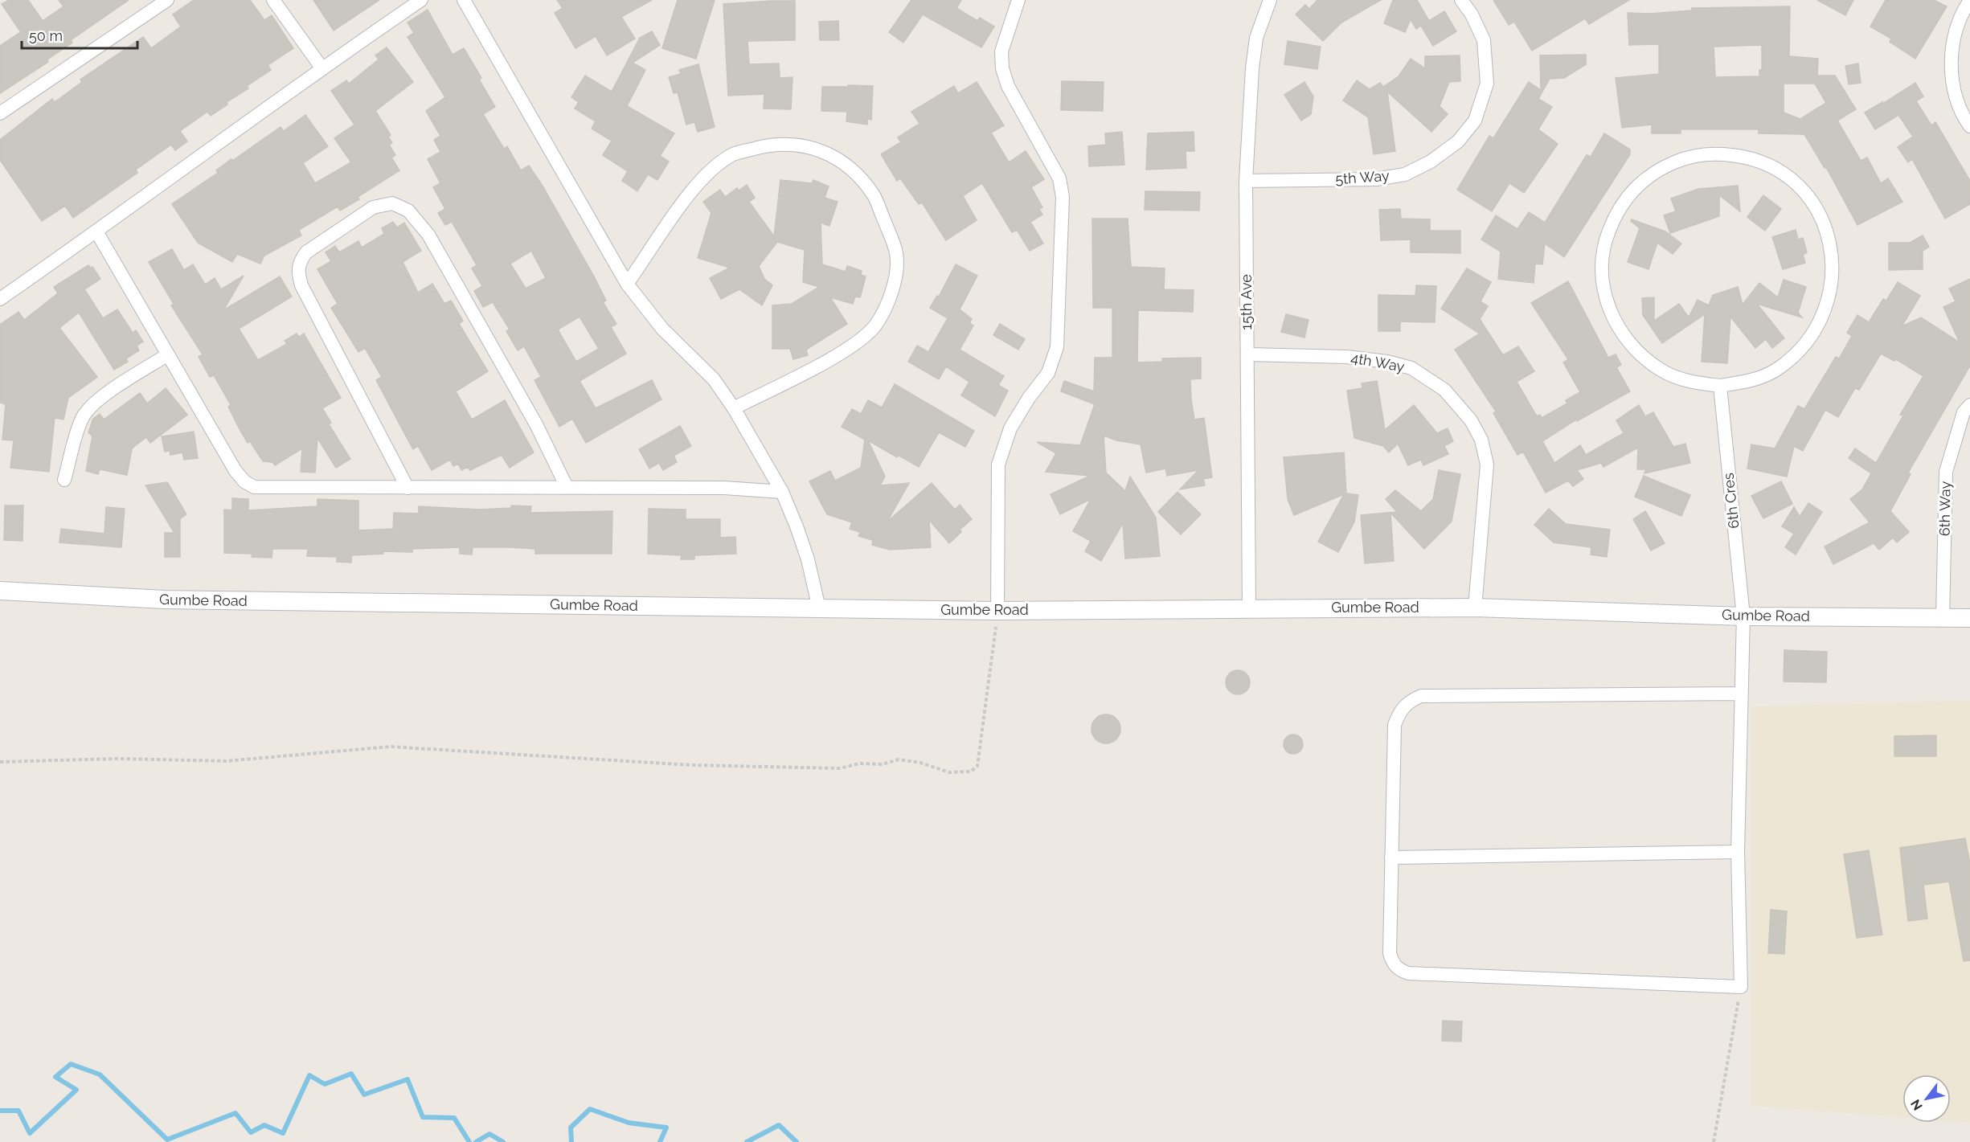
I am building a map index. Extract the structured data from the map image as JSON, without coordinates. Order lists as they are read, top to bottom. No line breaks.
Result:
{"streets":{"street":["5th Way","15th Ave","4th Way","6th Cres","6th Way","Gumbe Road"]},"crossings":[["5th Way","15th Ave"],["15th Ave","4th Way"],["15th Ave","Gumbe Road"],["4th Way","Gumbe Road"],["6th Cres","Gumbe Road"],["6th Way","Gumbe Road"]],"scale_bar":"50 m","north":"bottom left"}
